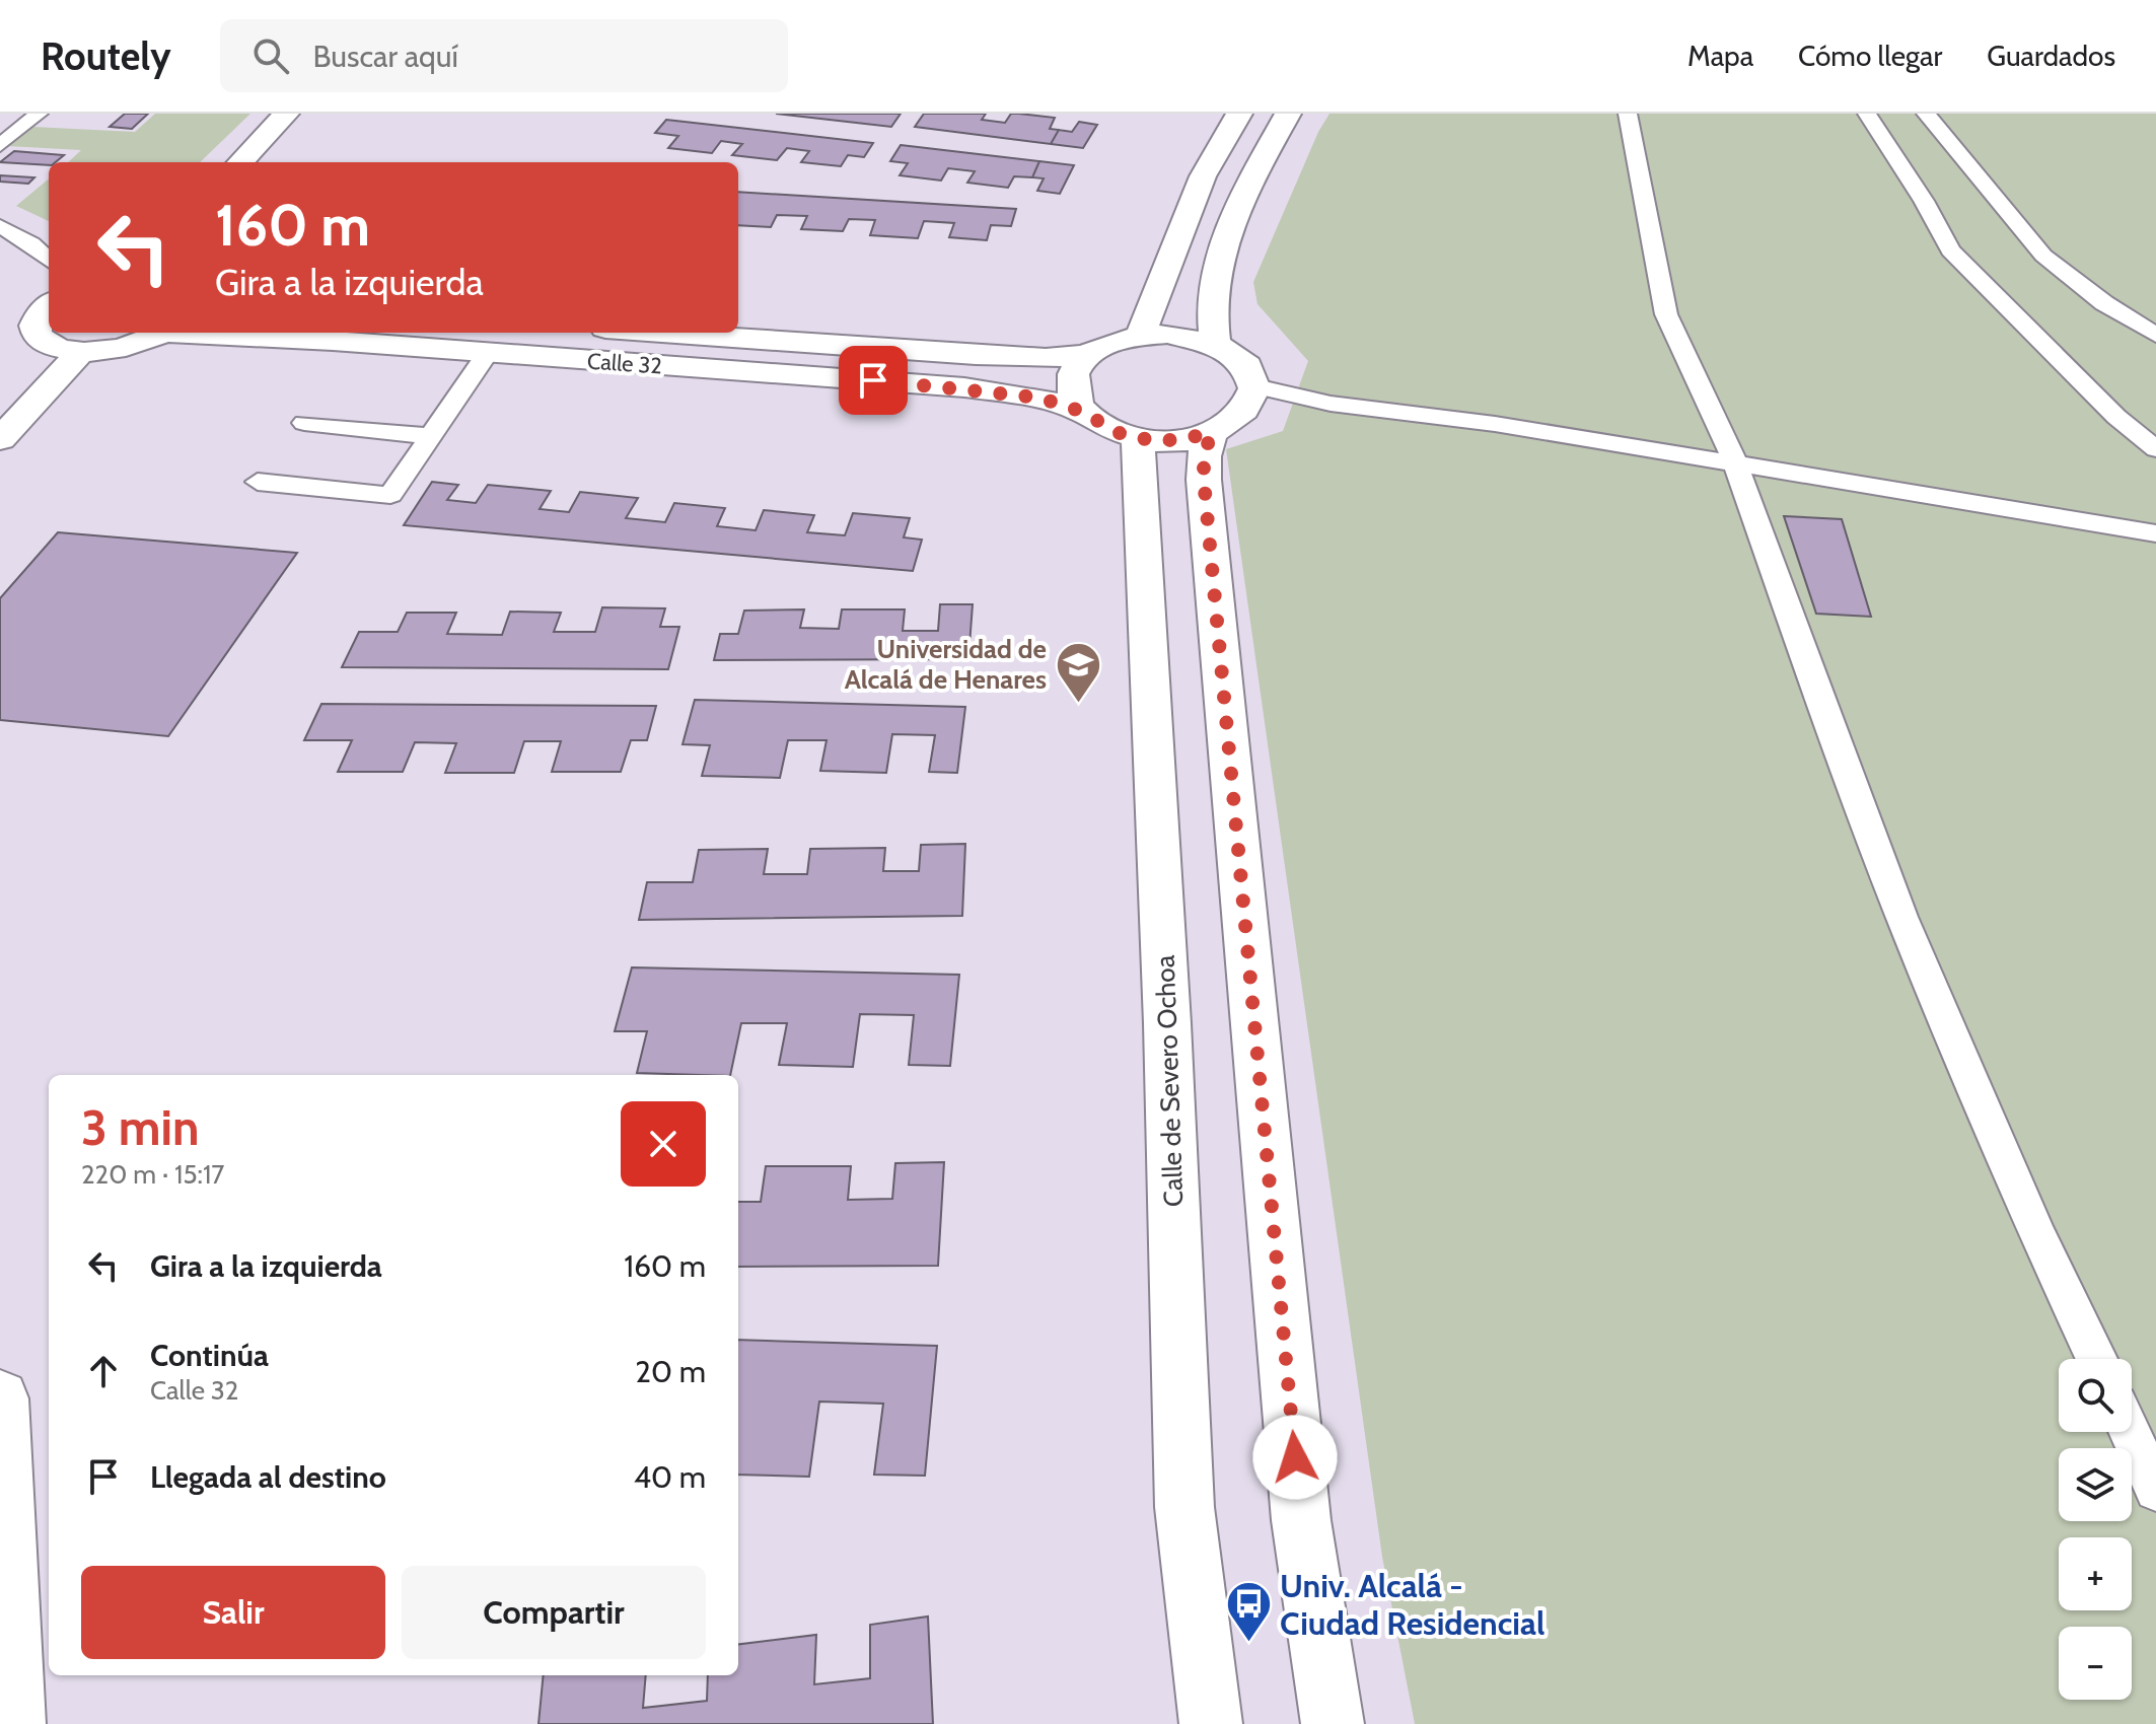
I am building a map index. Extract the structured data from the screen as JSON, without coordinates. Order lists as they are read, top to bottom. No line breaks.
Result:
{"streets":{"street":["Calle 32","Calle de Severo Ochoa"]},"crossings":[["Calle 32","Calle de Severo Ochoa"]],"places":{"school or university":["Universidad de Alcalá de Henares"],"bus stop":["Univ. Alcalá - Ciudad Residencial"]},"page":{"header":"Routely","search":"Buscar aquí","nav":["Mapa","Cómo llegar","Guardados"],"turn":["160 m","Gira a la izquierda"],"heading":["3 min","220 m · 15:17"],"list":[{"name":"Gira a la izquierda","value":"160 m"},{"name":"Continúa","note":"Calle 32","value":"20 m"},{"name":"Llegada al destino","value":"40 m"}],"map_buttons":["+","−"],"buttons":["Salir","Compartir"]}}
